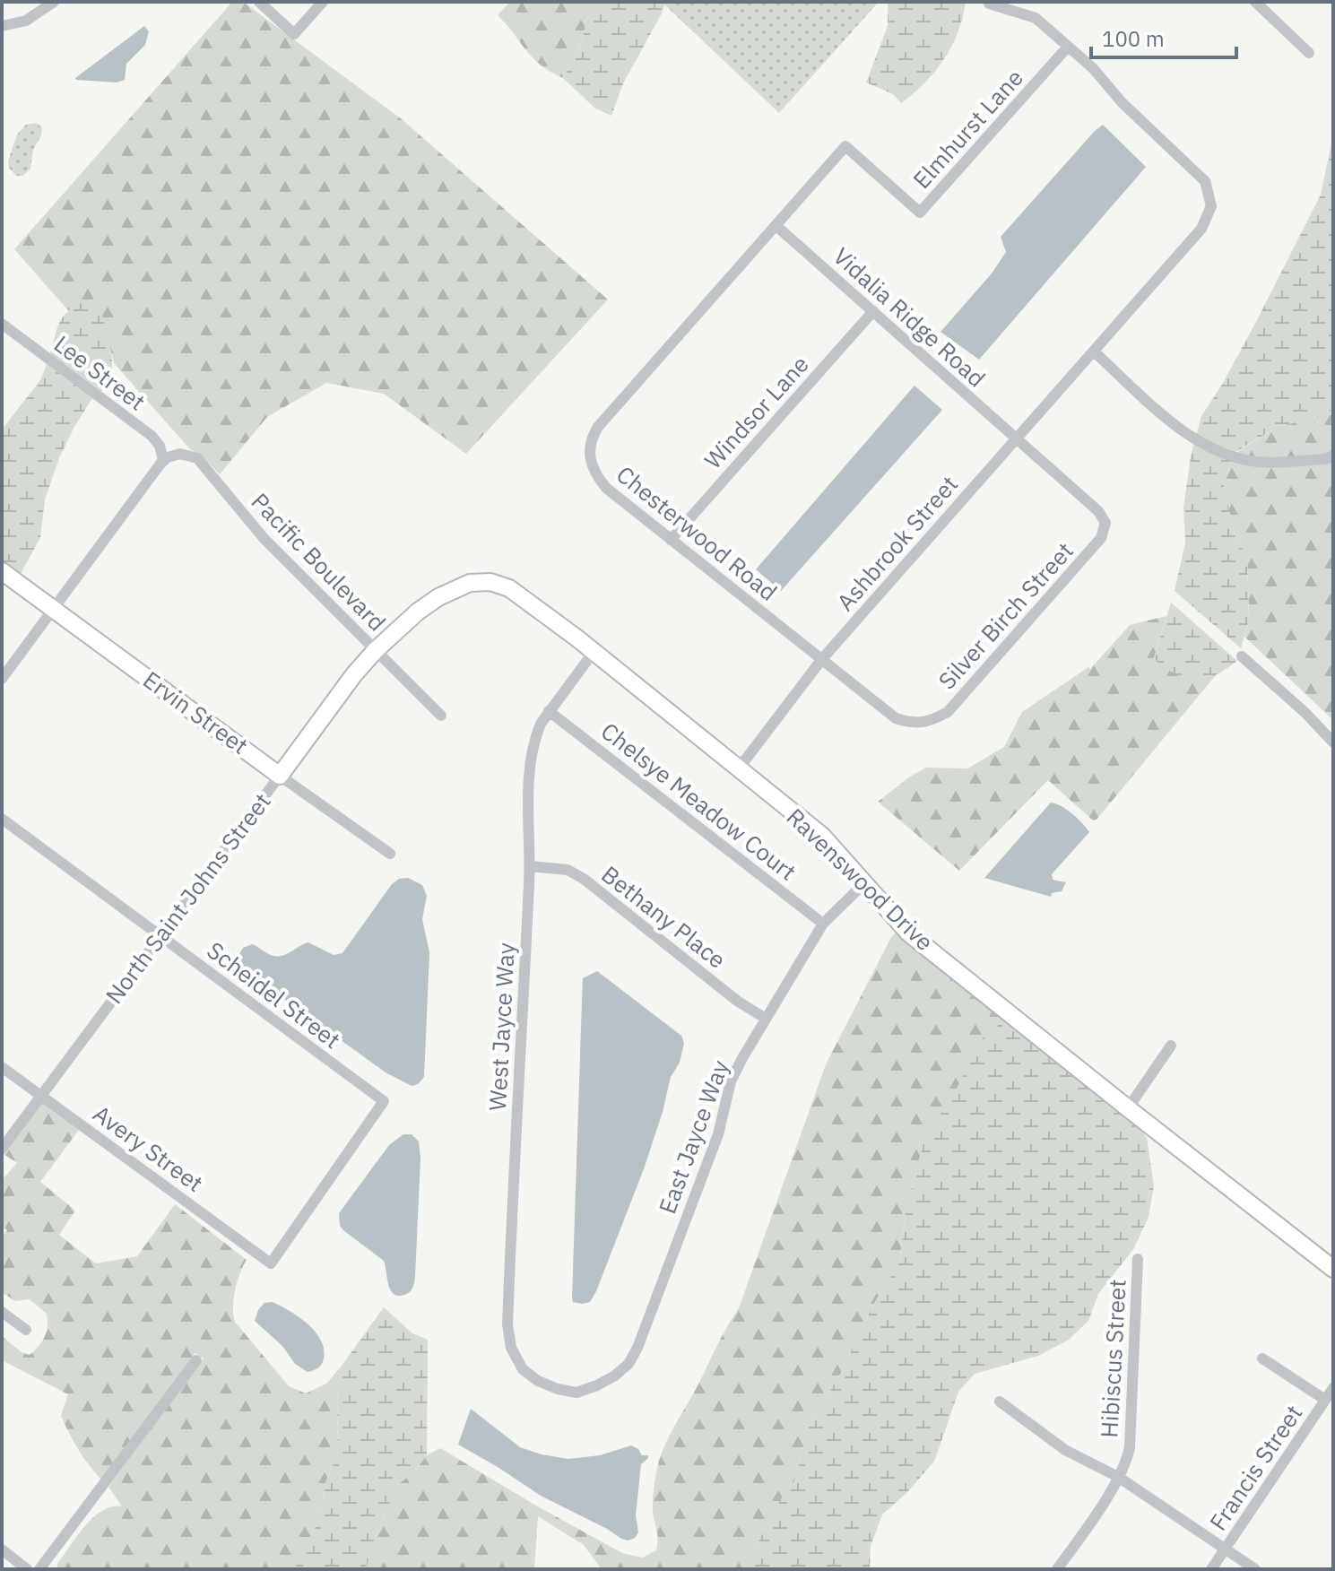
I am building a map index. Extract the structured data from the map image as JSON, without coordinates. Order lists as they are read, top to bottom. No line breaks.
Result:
{"streets":{"street":["Elmhurst Lane","Vidalia Ridge Road","Lee Street","Windsor Lane","Chesterwood Road","Ashbrook Street","Pacific Boulevard","Silver Birch Street","Ervin Street","Chelsye Meadow Court","Ravenswood Drive","North Saint Johns Street","Bethany Place","Scheidel Street","West Jayce Way","East Jayce Way","Avery Street","Hibiscus Street","Francis Street"]},"crossings":[["Elmhurst Lane","Vidalia Ridge Road"],["Elmhurst Lane","Chesterwood Road"],["Elmhurst Lane","Ashbrook Street"],["Vidalia Ridge Road","Windsor Lane"],["Vidalia Ridge Road","Chesterwood Road"],["Vidalia Ridge Road","Ashbrook Street"],["Vidalia Ridge Road","Silver Birch Street"],["Lee Street","Pacific Boulevard"],["Windsor Lane","Chesterwood Road"],["Chesterwood Road","Ashbrook Street"],["Chesterwood Road","Silver Birch Street"],["Ashbrook Street","Silver Birch Street"],["Ashbrook Street","Ravenswood Drive"],["Pacific Boulevard","Ravenswood Drive"],["Pacific Boulevard","North Saint Johns Street"],["Ervin Street","North Saint Johns Street"],["Chelsye Meadow Court","West Jayce Way"],["Chelsye Meadow Court","East Jayce Way"],["Ravenswood Drive","North Saint Johns Street"],["Ravenswood Drive","West Jayce Way"],["Ravenswood Drive","East Jayce Way"],["North Saint Johns Street","Scheidel Street"],["North Saint Johns Street","Avery Street"],["Bethany Place","West Jayce Way"],["Bethany Place","East Jayce Way"],["Scheidel Street","Avery Street"],["West Jayce Way","East Jayce Way"]],"scale_bar":"100 m"}
